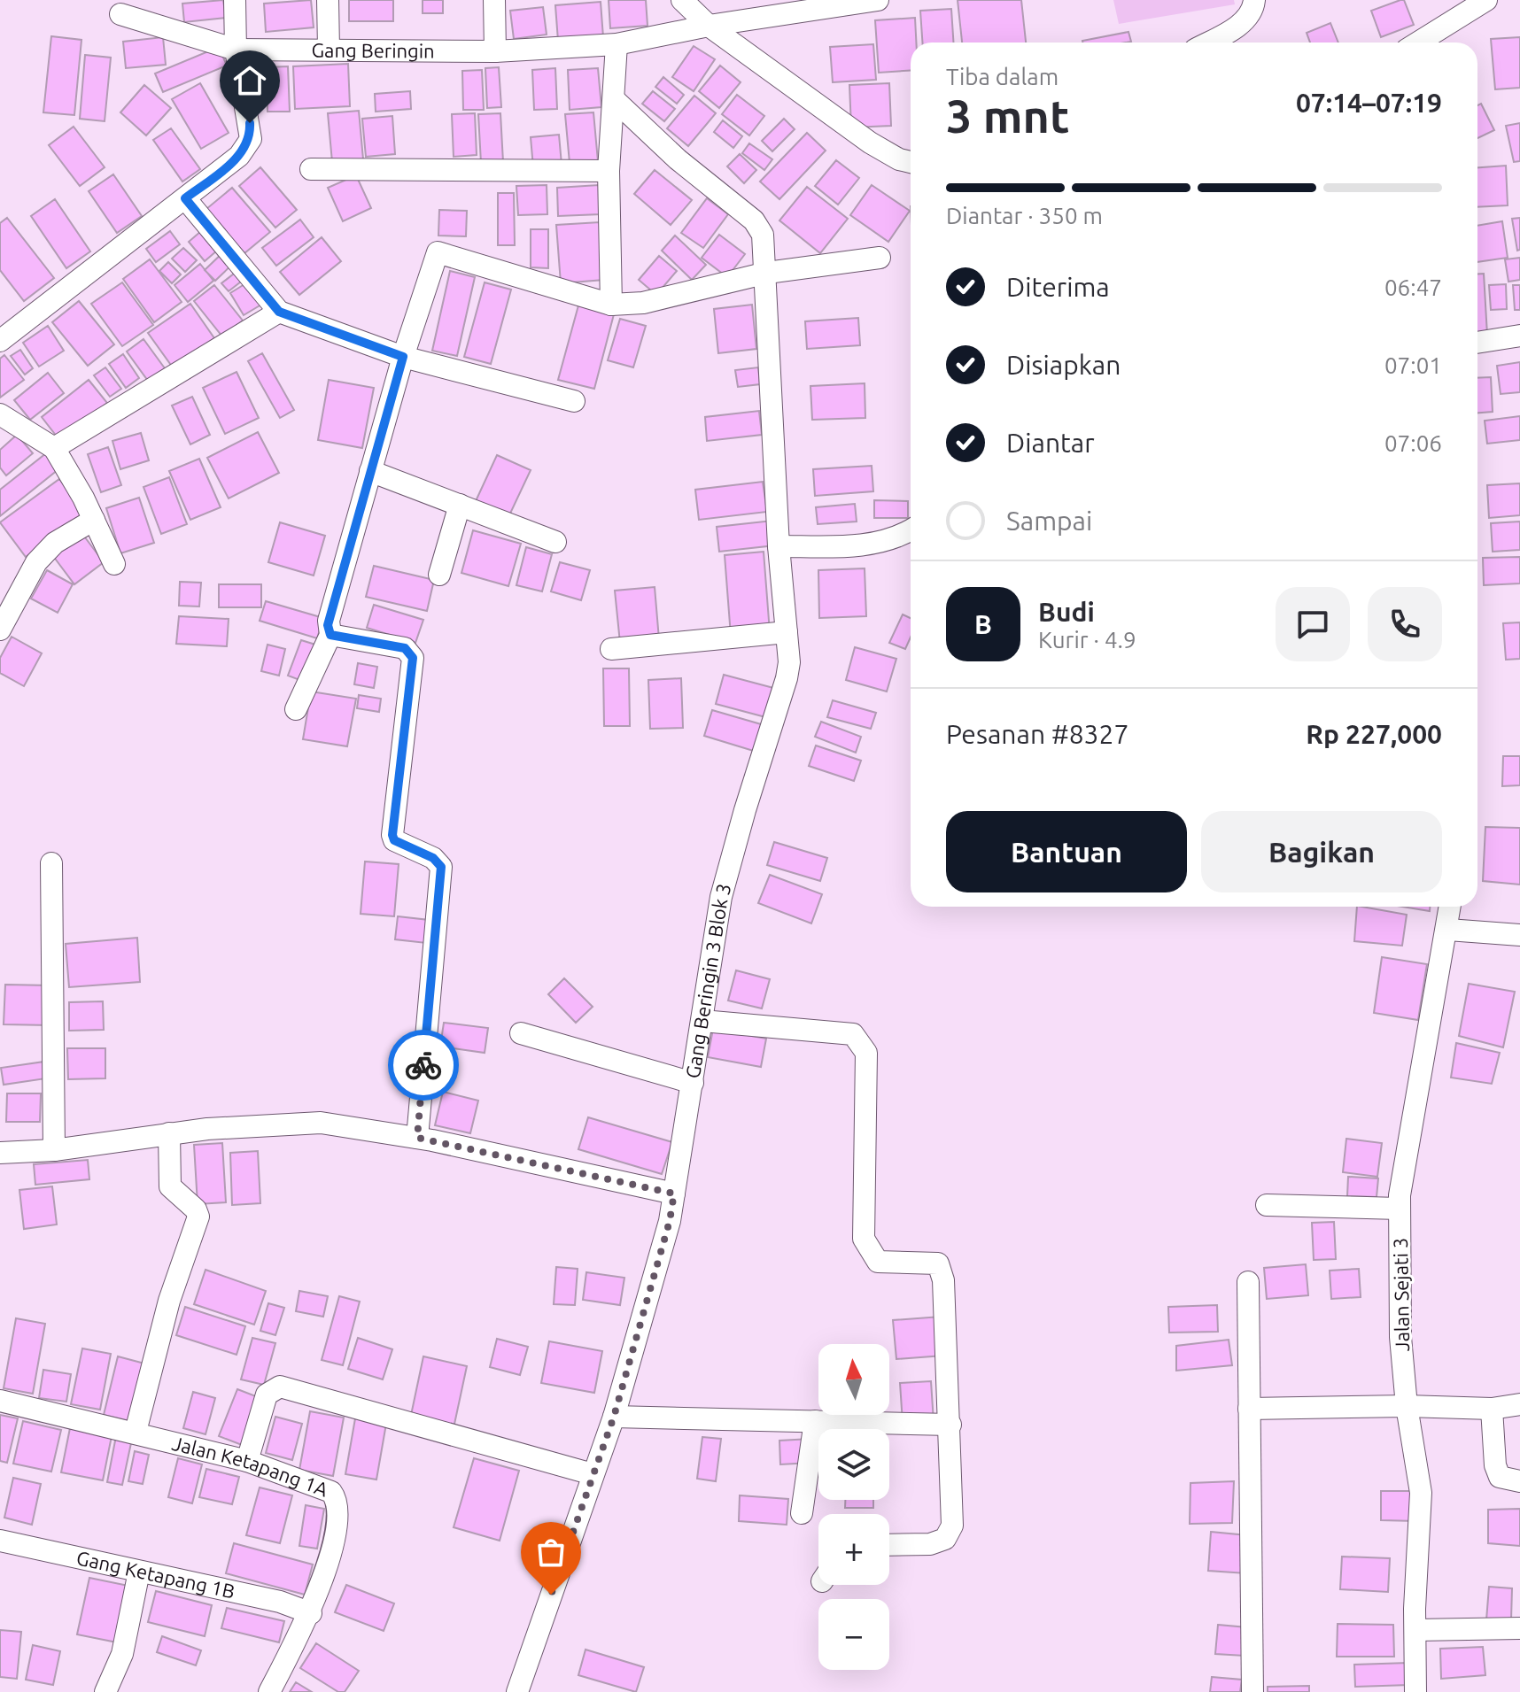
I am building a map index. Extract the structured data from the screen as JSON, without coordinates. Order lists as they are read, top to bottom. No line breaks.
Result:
{"streets":{"street":["Gang Beringin","Gang Beringin 3 Blok 3","Jalan Sejati 3","Jalan Ketapang 1A","Gang Ketapang 1B"]},"crossings":[["Jalan Ketapang 1A","Gang Ketapang 1B"]],"north":"top","page":{"heading":["3 mnt","Tiba dalam","07:14–07:19"],"panel":["Budi","Kurir · 4.9","Pesanan #8327","Rp 227,000"],"bar":"Diantar · 350 m","list":[["Diterima","06:47"],["Disiapkan","07:01"],["Diantar","07:06"],"Sampai"],"round":"B","buttons":["Bantuan","Bagikan"],"map_buttons":["+","−"]}}
